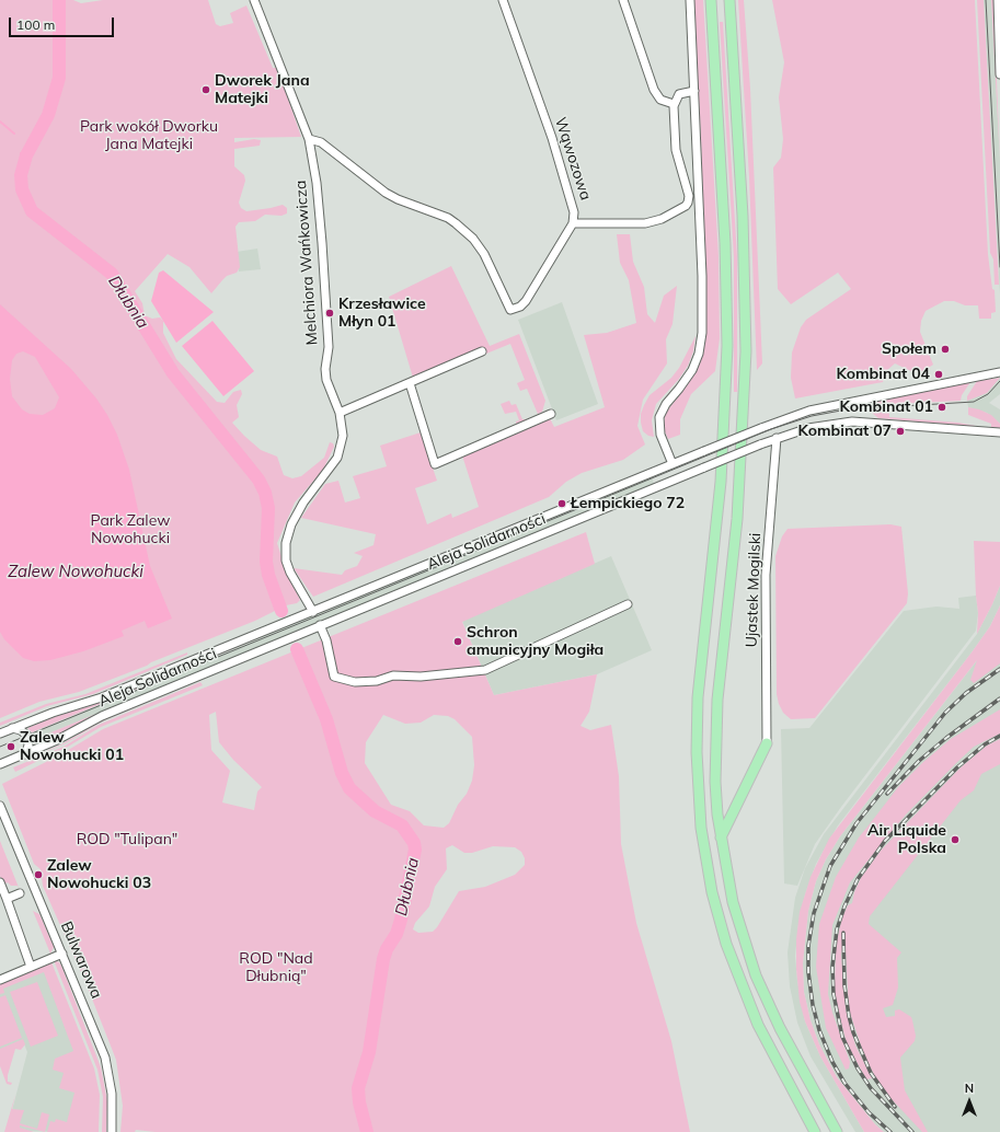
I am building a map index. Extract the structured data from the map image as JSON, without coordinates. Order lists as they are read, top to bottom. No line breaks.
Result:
{"streets":{"street":["Wąwozowa","Melchiora Wańkowicza","Aleja Solidarności","Ujastek Mogilski","Bulwarowa"]},"crossings":[["Wąwozowa","Melchiora Wańkowicza"],["Melchiora Wańkowicza","Aleja Solidarności"],["Aleja Solidarności","Ujastek Mogilski"]],"water":["Dłubnia","Zalew Nowohucki"],"parks":["Park wokół Dworku Jana Matejki","Park Zalew Nowohucki","ROD \"Tulipan\"","ROD \"Nad Dłubnią\""],"places":["Dworek Jana Matejki","Krzesławice Młyn 01","Społem","Kombinat 04","Kombinat 01","Kombinat 07","Łempickiego 72","Schron amunicyjny Mogiła","Zalew Nowohucki 01","Air Liquide Polska","Zalew Nowohucki 03"],"scale_bar":"100 m","north":"top"}
